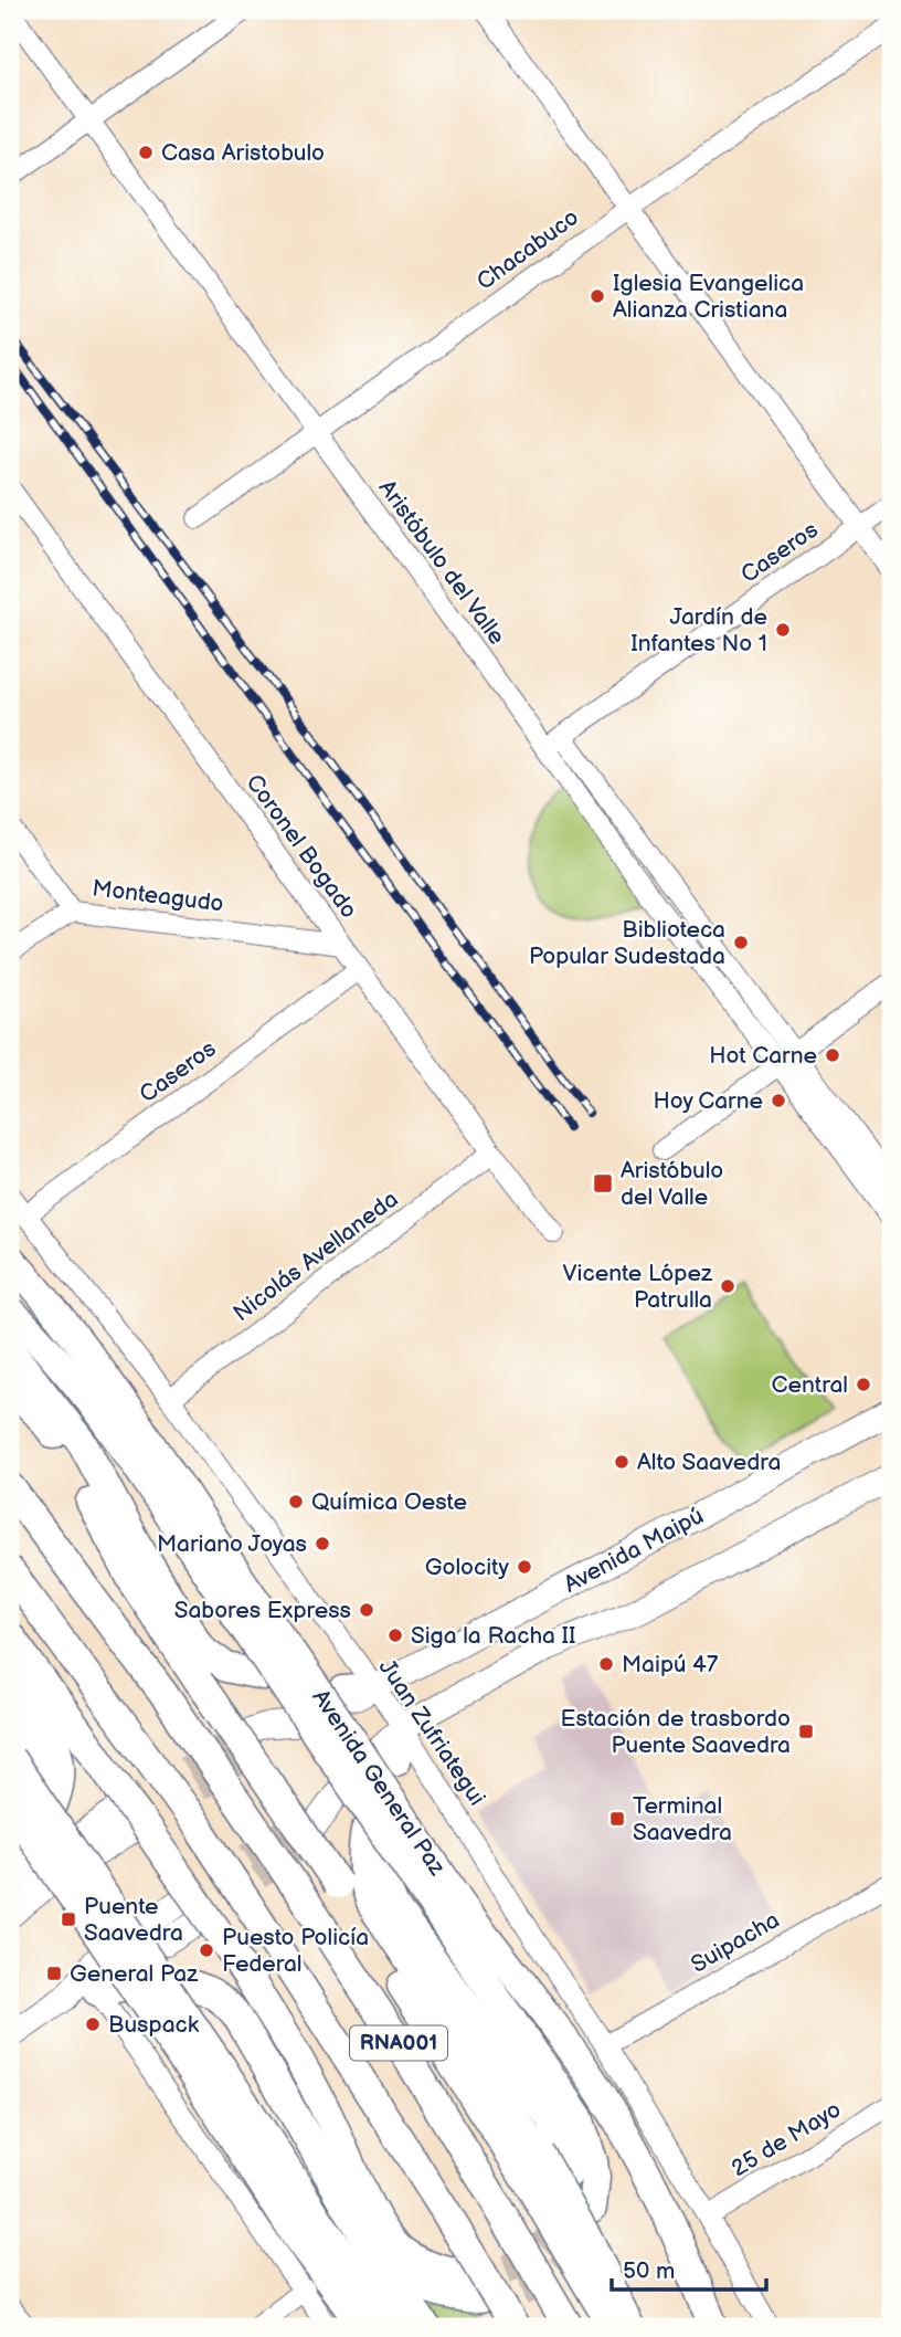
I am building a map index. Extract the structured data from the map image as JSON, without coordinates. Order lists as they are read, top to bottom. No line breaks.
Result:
{"streets":{"highway":["Avenida General Paz","RNA001"],"main road":["Avenida Maipú"],"street":["Chacabuco","Caseros","Aristóbulo del Valle","Coronel Bogado","Monteagudo","Nicolás Avellaneda","Juan Zufriategui","Suipacha","25 de Mayo"]},"crossings":[["Chacabuco","Aristóbulo del Valle"],["Caseros","Aristóbulo del Valle"],["Caseros","Coronel Bogado"],["Caseros","Juan Zufriategui"],["Coronel Bogado","Monteagudo"],["Coronel Bogado","Nicolás Avellaneda"],["Nicolás Avellaneda","Juan Zufriategui"],["Avenida Maipú","Juan Zufriategui"],["Juan Zufriategui","Suipacha"],["Juan Zufriategui","25 de Mayo"]],"places":{"other":["Casa Aristobulo","Iglesia Evangelica Alianza Cristiana","Jardín de Infantes No 1","Biblioteca Popular Sudestada","Hot Carne","Hoy Carne","Vicente López Patrulla","Central","Alto Saavedra","Química Oeste","Mariano Joyas","Golocity","Sabores Express","Siga la Racha II","Maipú 47","Puesto Policía Federal","Buspack"],"transit":["Aristóbulo del Valle","Estación de trasbordo Puente Saavedra","Terminal Saavedra","Puente Saavedra","General Paz"]},"scale_bar":"50 m"}
